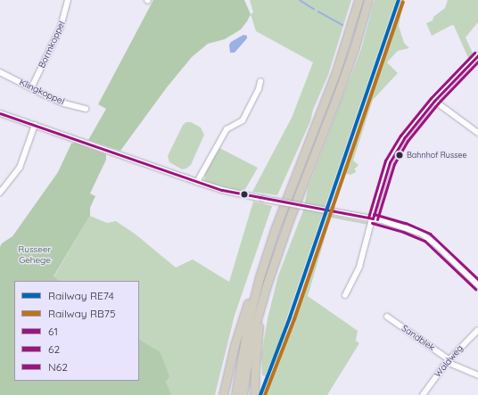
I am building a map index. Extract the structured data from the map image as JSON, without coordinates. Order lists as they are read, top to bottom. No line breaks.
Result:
{"streets":{"street":["Bormkoppel","Klingkoppel","Sandblek","Waldweg"]},"crossings":[["Bormkoppel","Klingkoppel"],["Sandblek","Waldweg"]],"parks":["Russeer Gehege"],"places":["Bahnhof Russee"],"lines":["rail line RE74","rail line RB75","transit line N62","transit line 61","transit line 62"],"legend":["Railway RE74","Railway RB75","61","62","N62"]}
